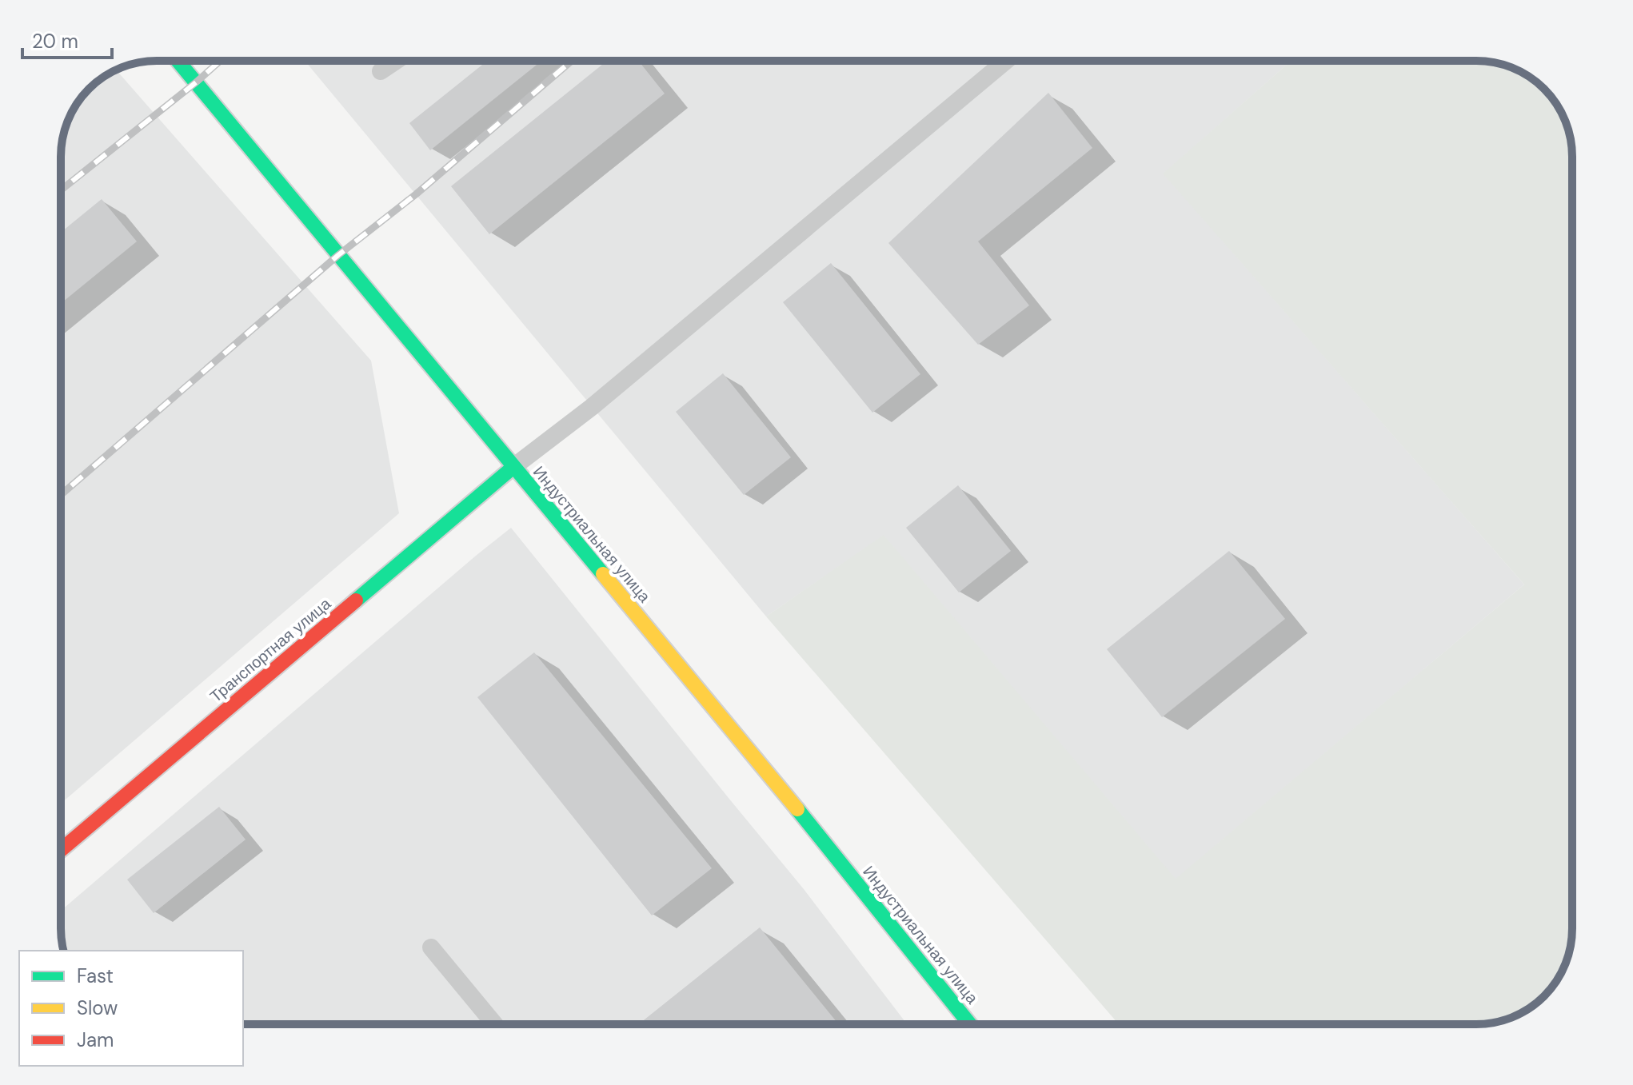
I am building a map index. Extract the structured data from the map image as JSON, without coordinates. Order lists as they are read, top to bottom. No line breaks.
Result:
{"streets":{"street":["Индустриальная улица","Транспортная улица"]},"crossings":[["Индустриальная улица","Транспортная улица"]],"legend":["Fast","Slow","Jam"],"scale_bar":"20 m"}
